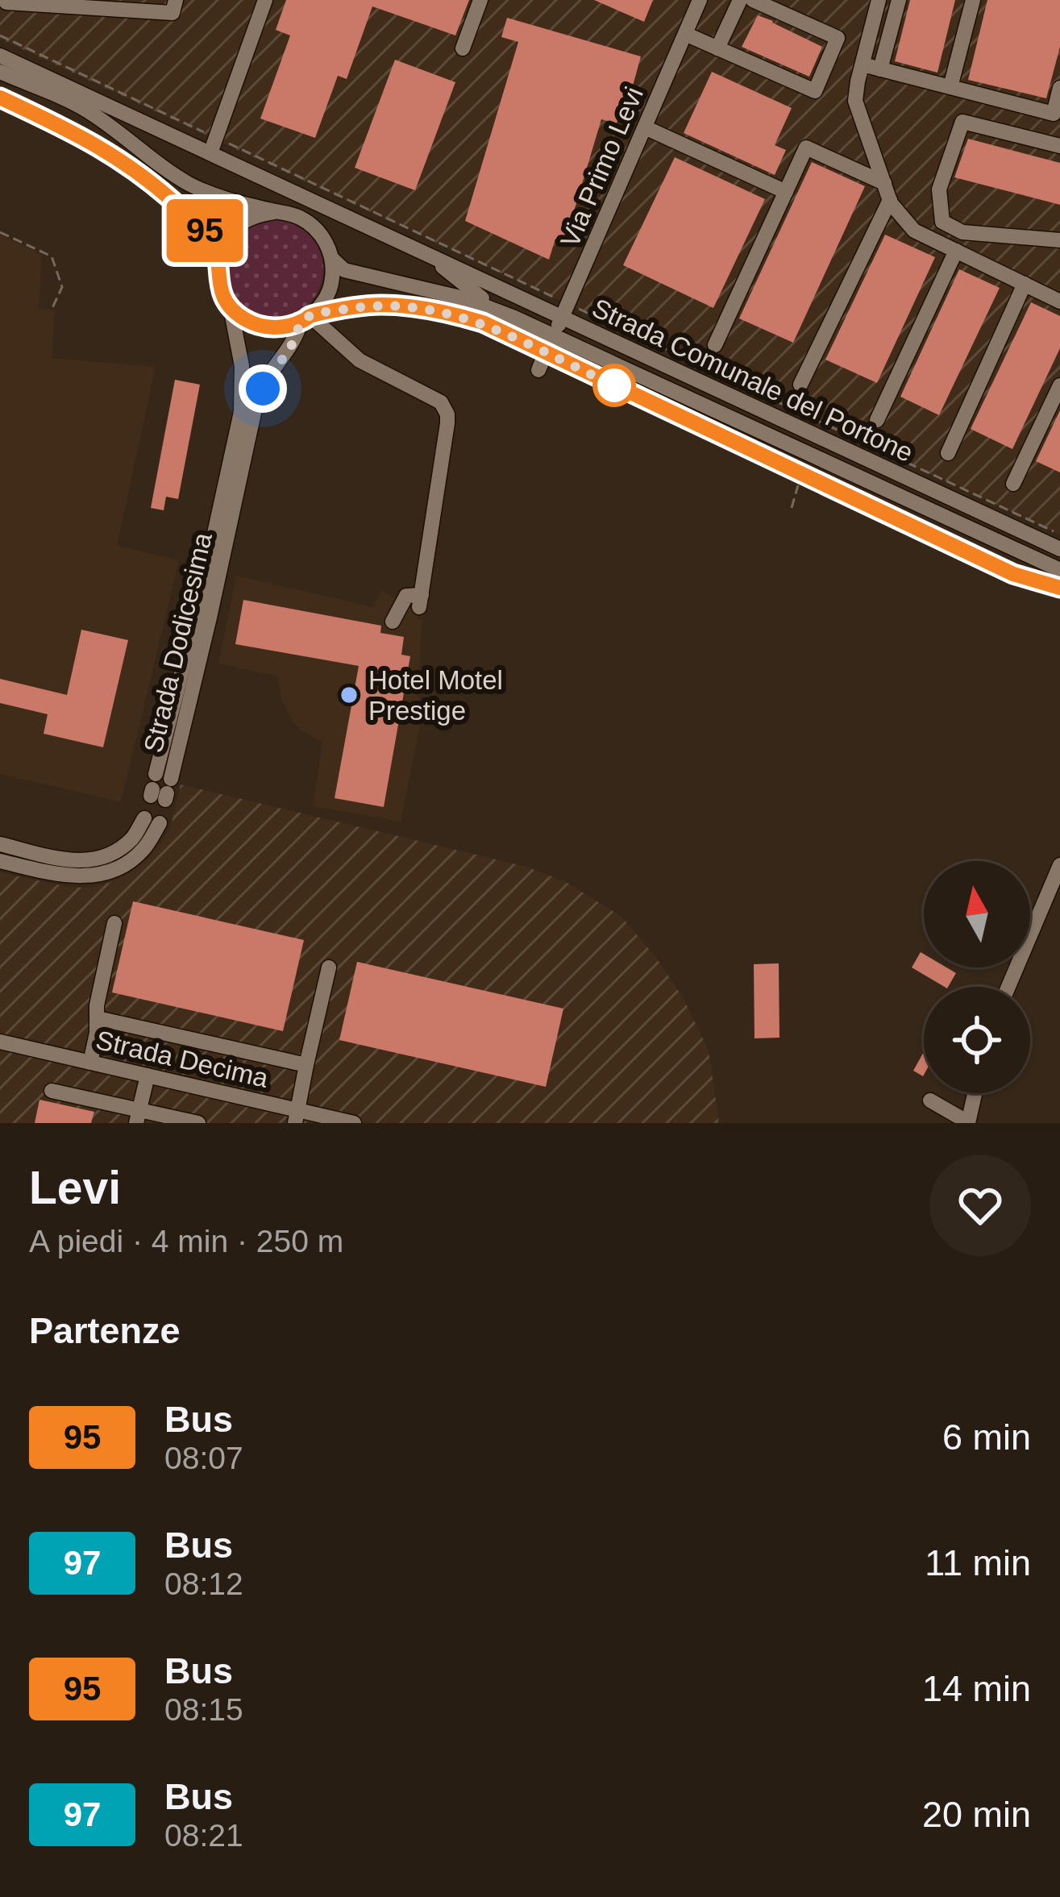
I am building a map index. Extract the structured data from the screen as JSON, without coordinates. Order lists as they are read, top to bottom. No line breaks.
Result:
{"streets":{"street":["Via Primo Levi","Strada Comunale del Portone","Strada Dodicesima","Strada Decima"]},"crossings":[["Via Primo Levi","Strada Comunale del Portone"],["Strada Comunale del Portone","Strada Dodicesima"]],"places":["Hotel Motel Prestige"],"lines":["bus line 95"],"north":"top","page":{"on_map":"95","heading":[["Levi","A piedi · 4 min · 250 m"],"Partenze"],"list":[{"mark":"95","name":"Bus","note":"08:07","value":"6 min"},{"mark":"97","name":"Bus","note":"08:12","value":"11 min"},{"mark":"95","name":"Bus","note":"08:15","value":"14 min"},{"mark":"97","name":"Bus","note":"08:21","value":"20 min"}]}}
